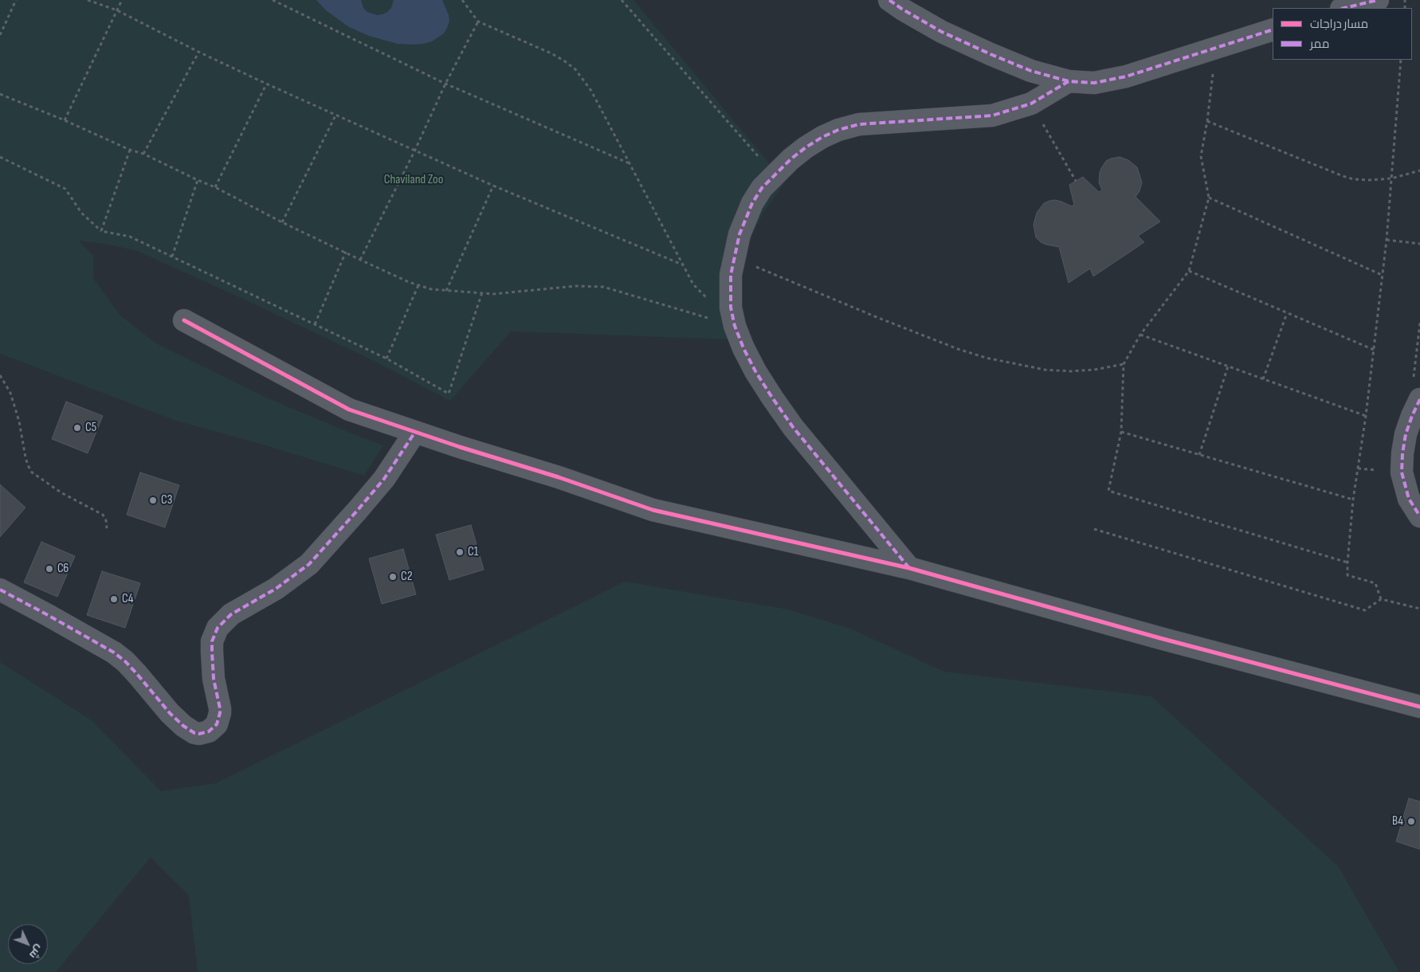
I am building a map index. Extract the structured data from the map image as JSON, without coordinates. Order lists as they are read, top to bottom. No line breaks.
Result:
{"parks":["Chaviland Zoo"],"places":["C5","C3","C1","C6","C2","C4","B4"],"legend":["مسار دراجات","ممر"],"north":"bottom right"}
